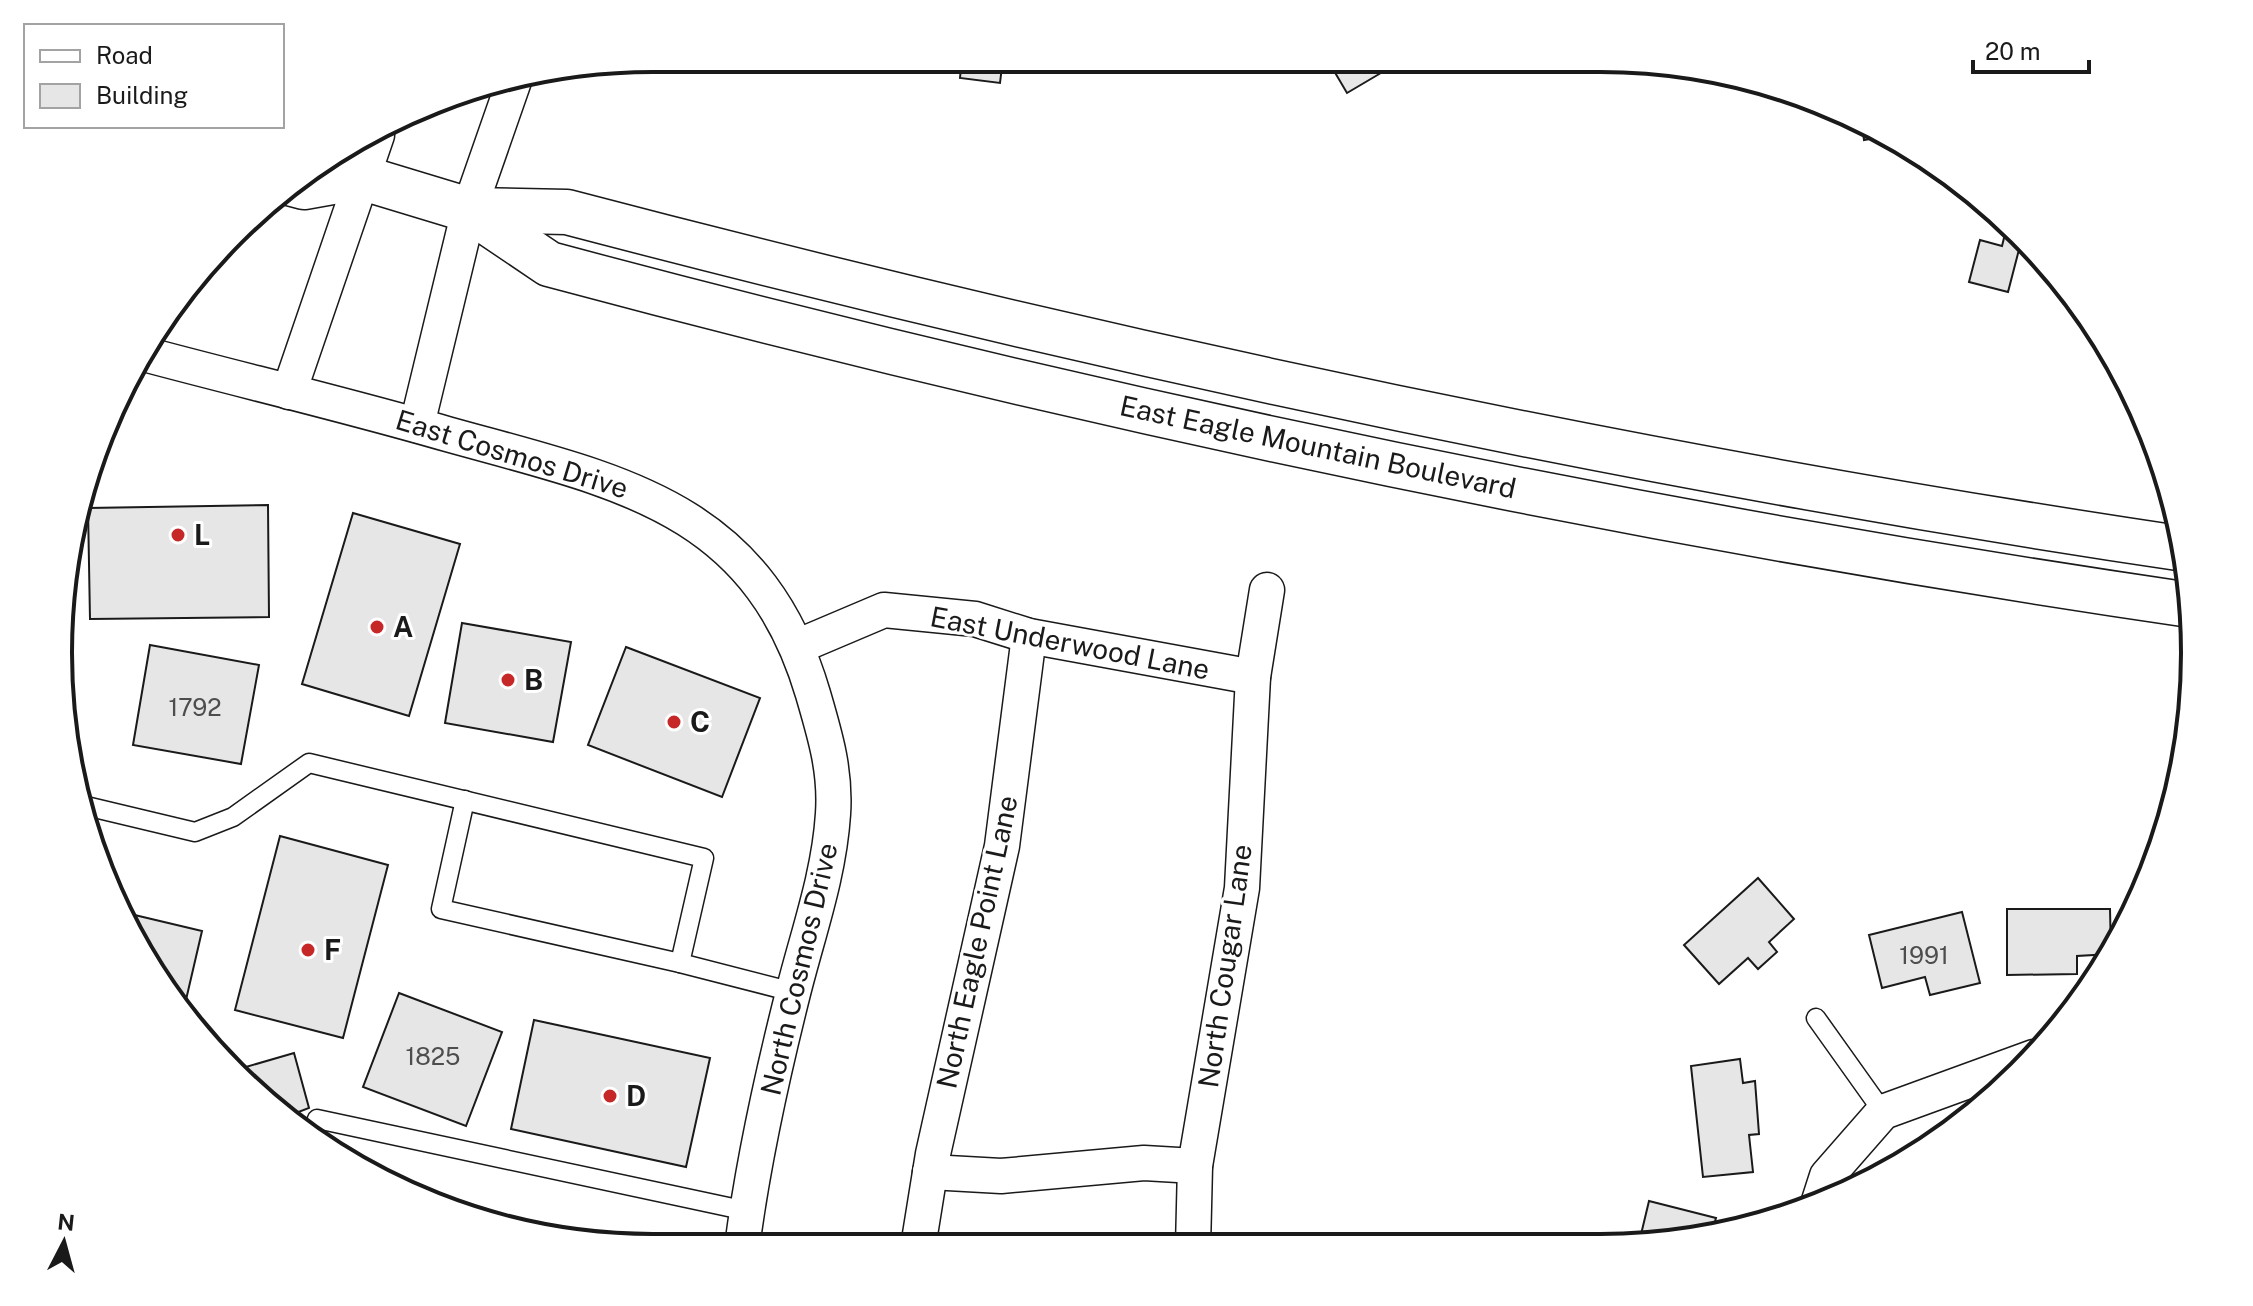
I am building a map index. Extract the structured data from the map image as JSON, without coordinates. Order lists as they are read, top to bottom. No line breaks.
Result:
{"streets":{"street":["East Eagle Mountain Boulevard","East Cosmos Drive","East Underwood Lane","North Eagle Point Lane","North Cougar Lane","North Cosmos Drive"]},"crossings":[["East Cosmos Drive","East Underwood Lane"],["East Cosmos Drive","North Cosmos Drive"],["East Underwood Lane","North Eagle Point Lane"],["East Underwood Lane","North Cougar Lane"],["East Underwood Lane","North Cosmos Drive"]],"places":["L","A","B","C","F","D"],"house_numbers":["1792","1991","1825"],"legend":["Road","Building"],"scale_bar":"20 m","north":"top"}
